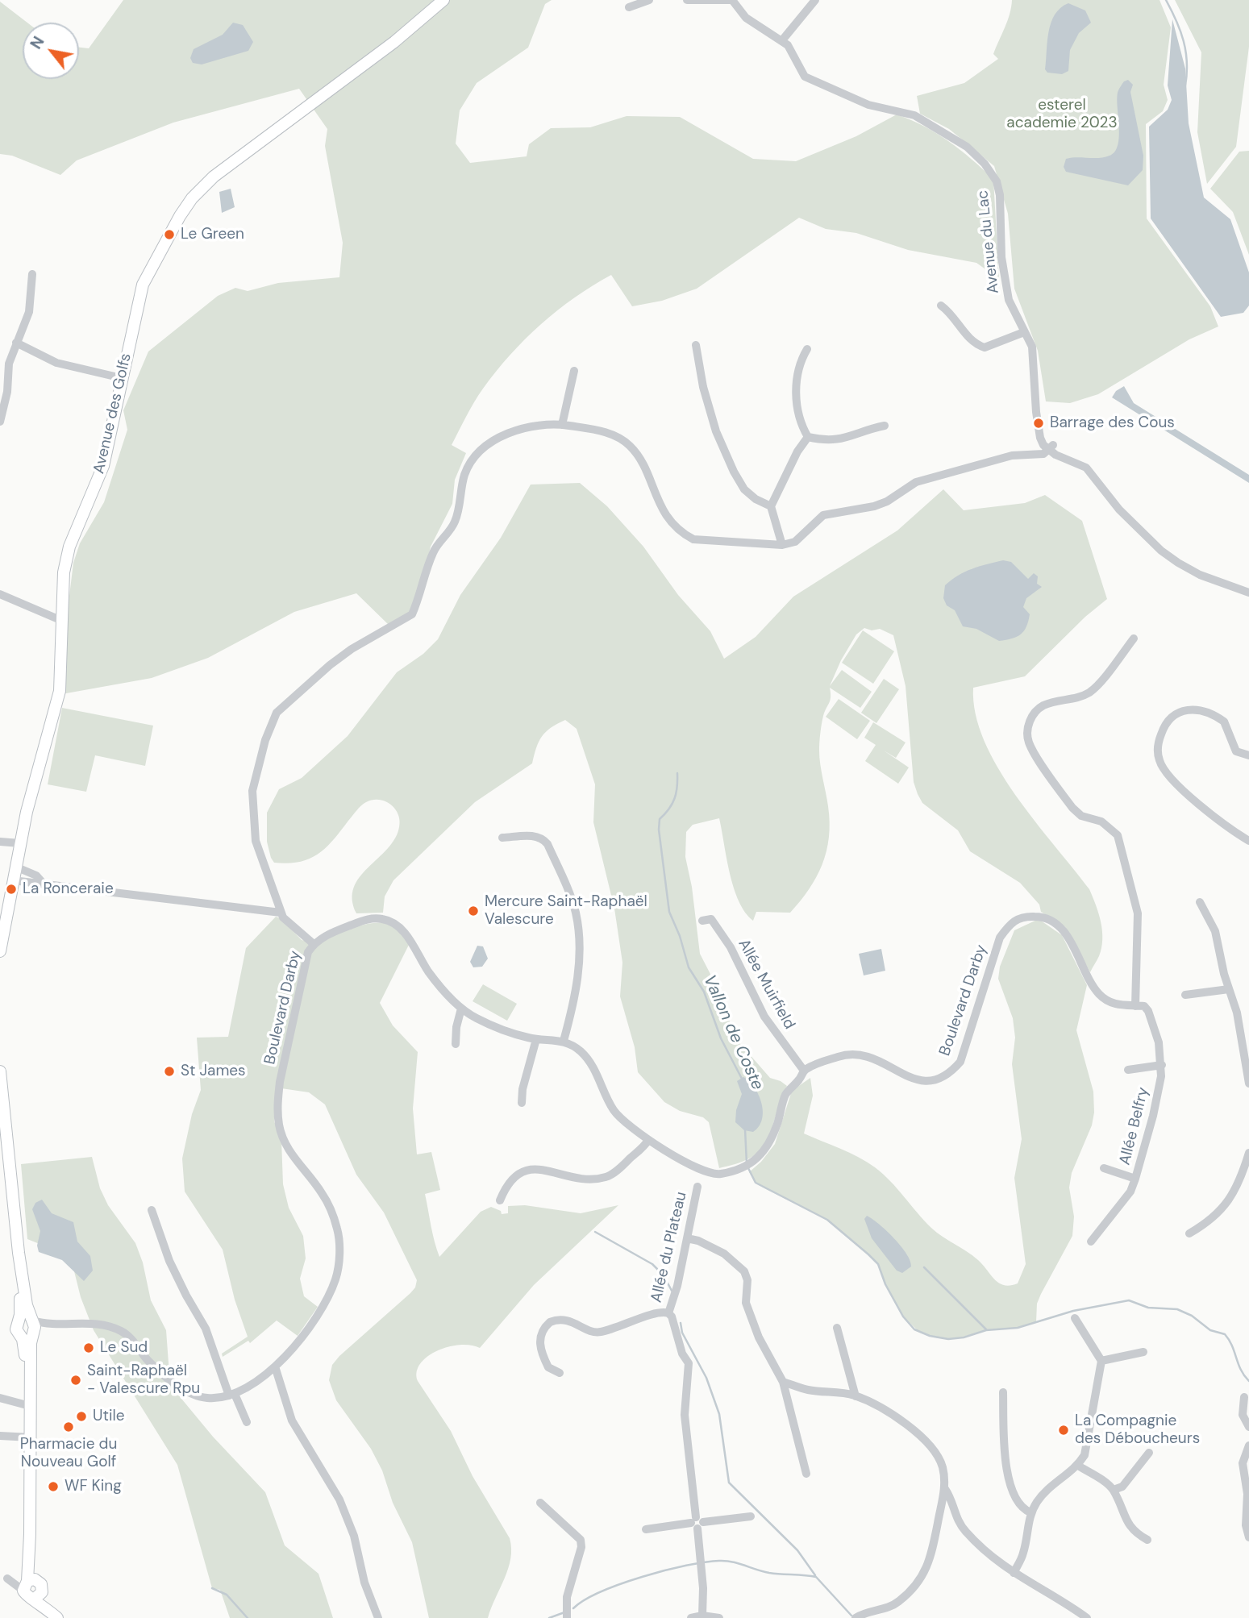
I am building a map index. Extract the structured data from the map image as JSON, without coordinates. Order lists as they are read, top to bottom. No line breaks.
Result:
{"streets":{"main road":["Avenue des Golfs"],"street":["Avenue du Lac","Allée Muirfield","Boulevard Darby","Allée Belfry","Allée du Plateau"]},"crossings":[["Allée Muirfield","Boulevard Darby"],["Boulevard Darby","Allée Belfry"]],"water":["Vallon de Coste"],"parks":["esterel academie 2023"],"places":["Le Green","Barrage des Cous","La Ronceraie","Mercure Saint-Raphaël Valescure","St James","Le Sud","Saint-Raphaël - Valescure Rpu","Utile","Pharmacie du Nouveau Golf","La Compagnie des Déboucheurs","WF King"],"north":"top left"}
